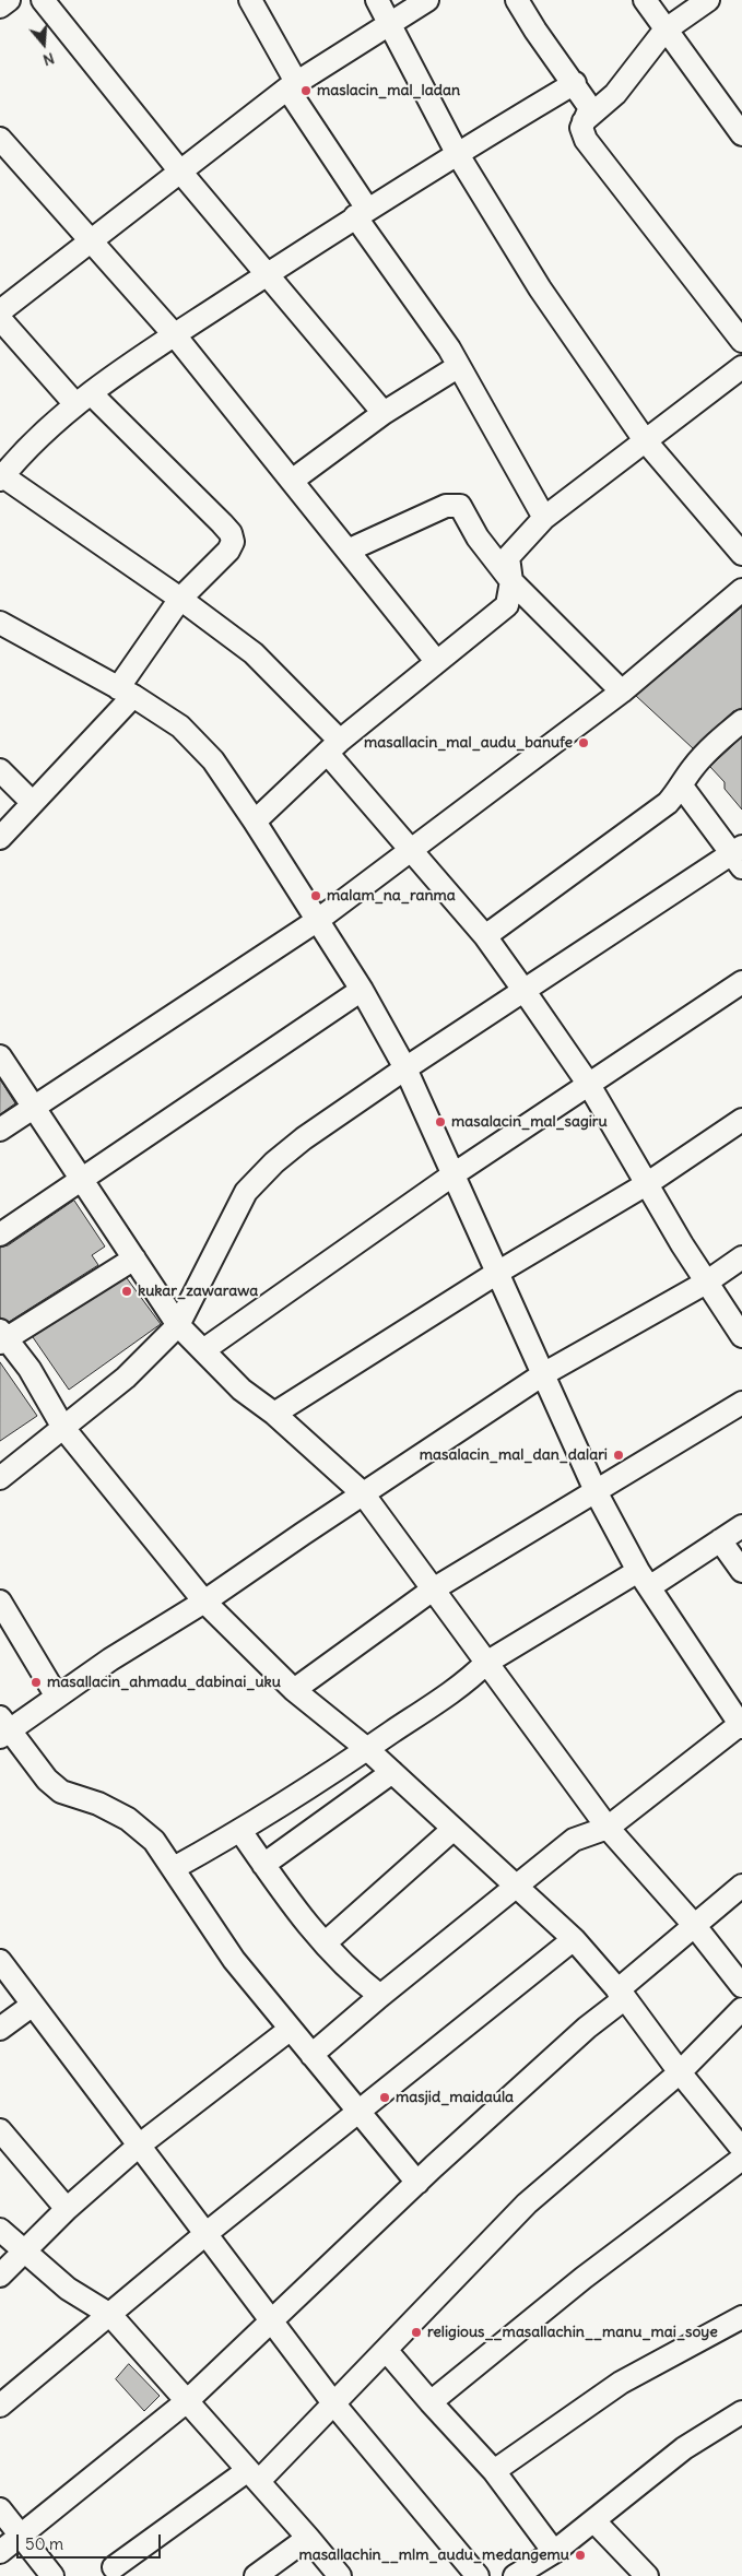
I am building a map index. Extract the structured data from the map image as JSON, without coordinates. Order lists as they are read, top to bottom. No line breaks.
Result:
{"places":["maslacin_mal_ladan","masallacin_mal_audu_banufe","malam_na_ranma","masalacin_mal_sagiru","kukar_zawarawa","masalacin_mal_dan_dalari","masallacin_ahmadu_dabinai_uku","masjid_maidaula","religious__masallachin__manu_mai_soye","masallachin__mlm_audu_medangemu"],"scale_bar":"50 m","north":"bottom"}
